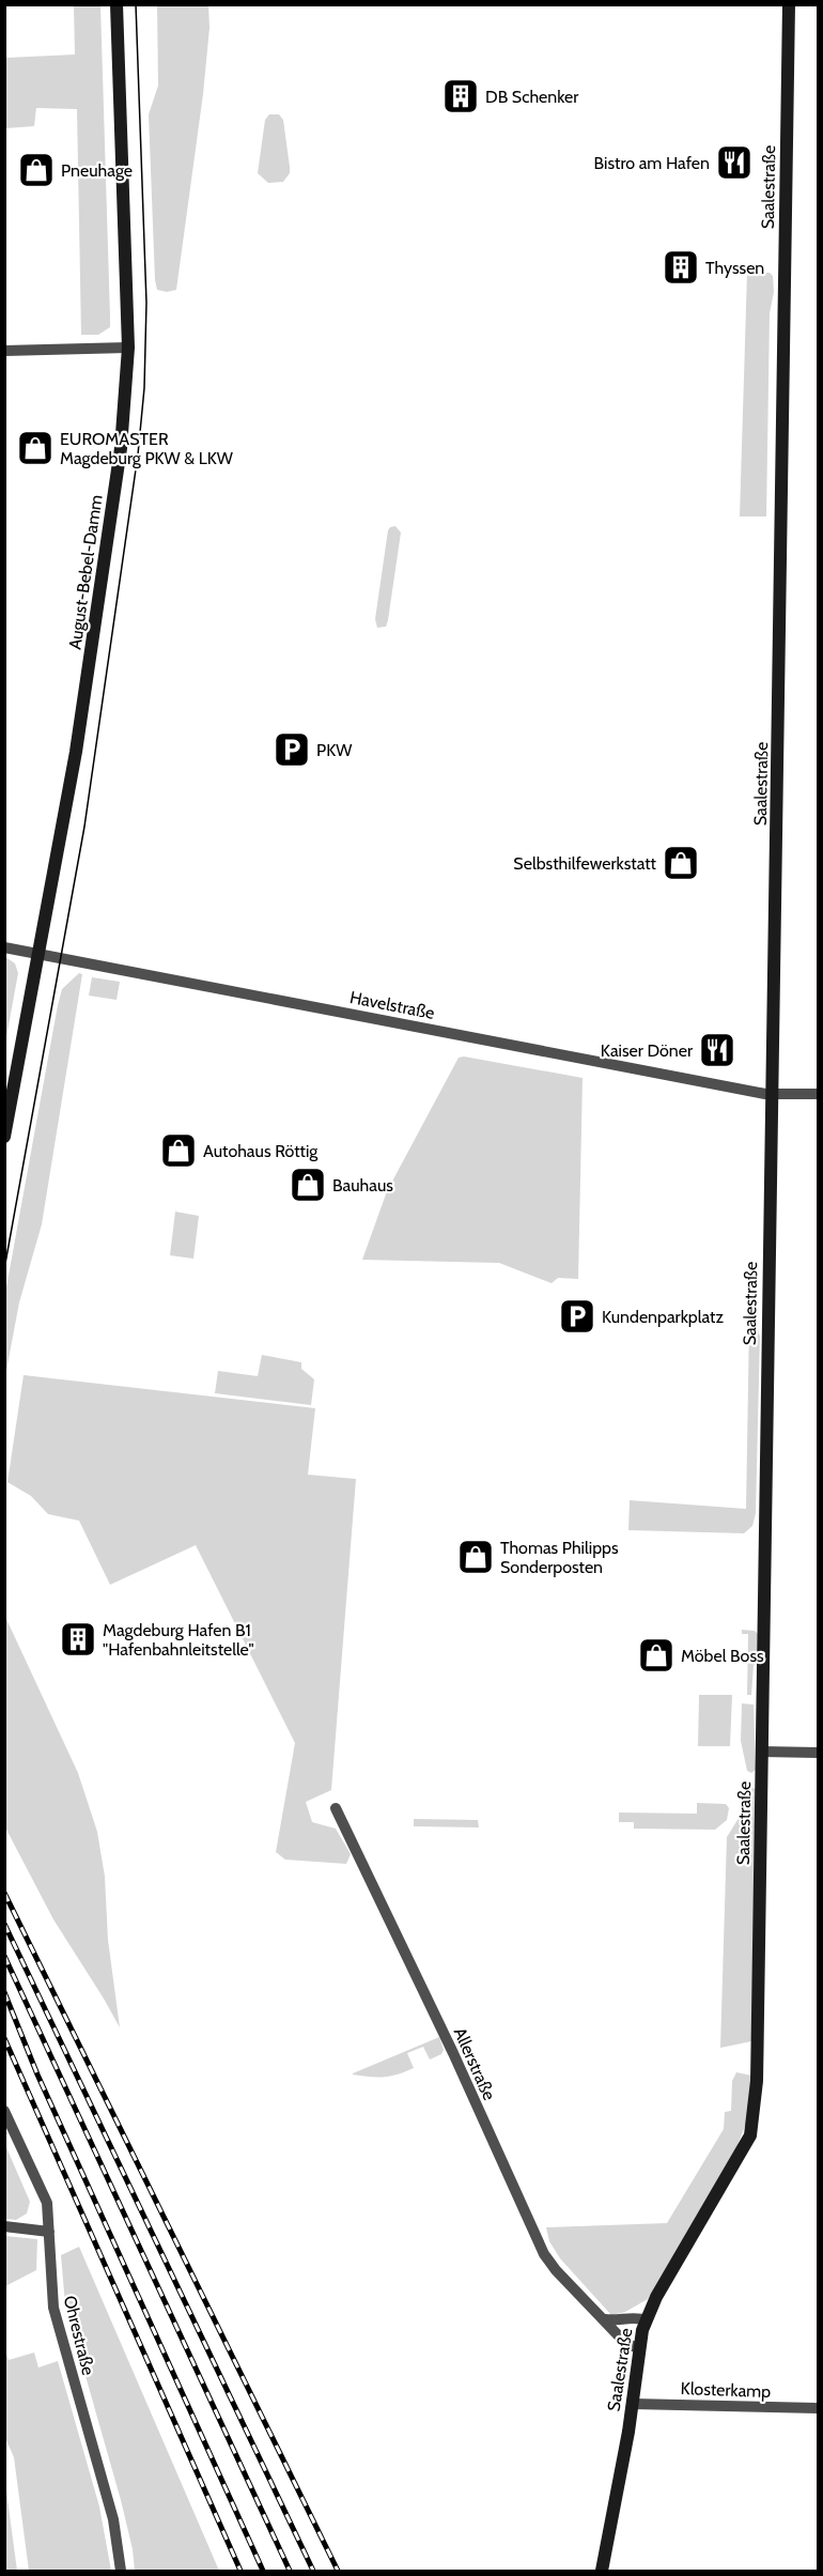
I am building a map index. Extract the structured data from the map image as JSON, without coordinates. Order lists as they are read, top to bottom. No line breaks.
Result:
{"streets":{"main road":["Saalestraße","August-Bebel-Damm"],"street":["Havelstraße","Allerstraße","Ohrestraße","Klosterkamp"]},"crossings":[["Saalestraße","Havelstraße"],["Saalestraße","Allerstraße"],["Saalestraße","Klosterkamp"],["August-Bebel-Damm","Havelstraße"]],"places":{"building":["DB Schenker","Thyssen","Magdeburg Hafen B1 \"Hafenbahnleitstelle\""],"restaurant":["Bistro am Hafen","Kaiser Döner"],"shop":["Pneuhage","EUROMASTER Magdeburg PKW & LKW","Selbsthilfewerkstatt","Autohaus Röttig","Bauhaus","Thomas Philipps Sonderposten","Möbel Boss"],"parking":["PKW","Kundenparkplatz"]}}
